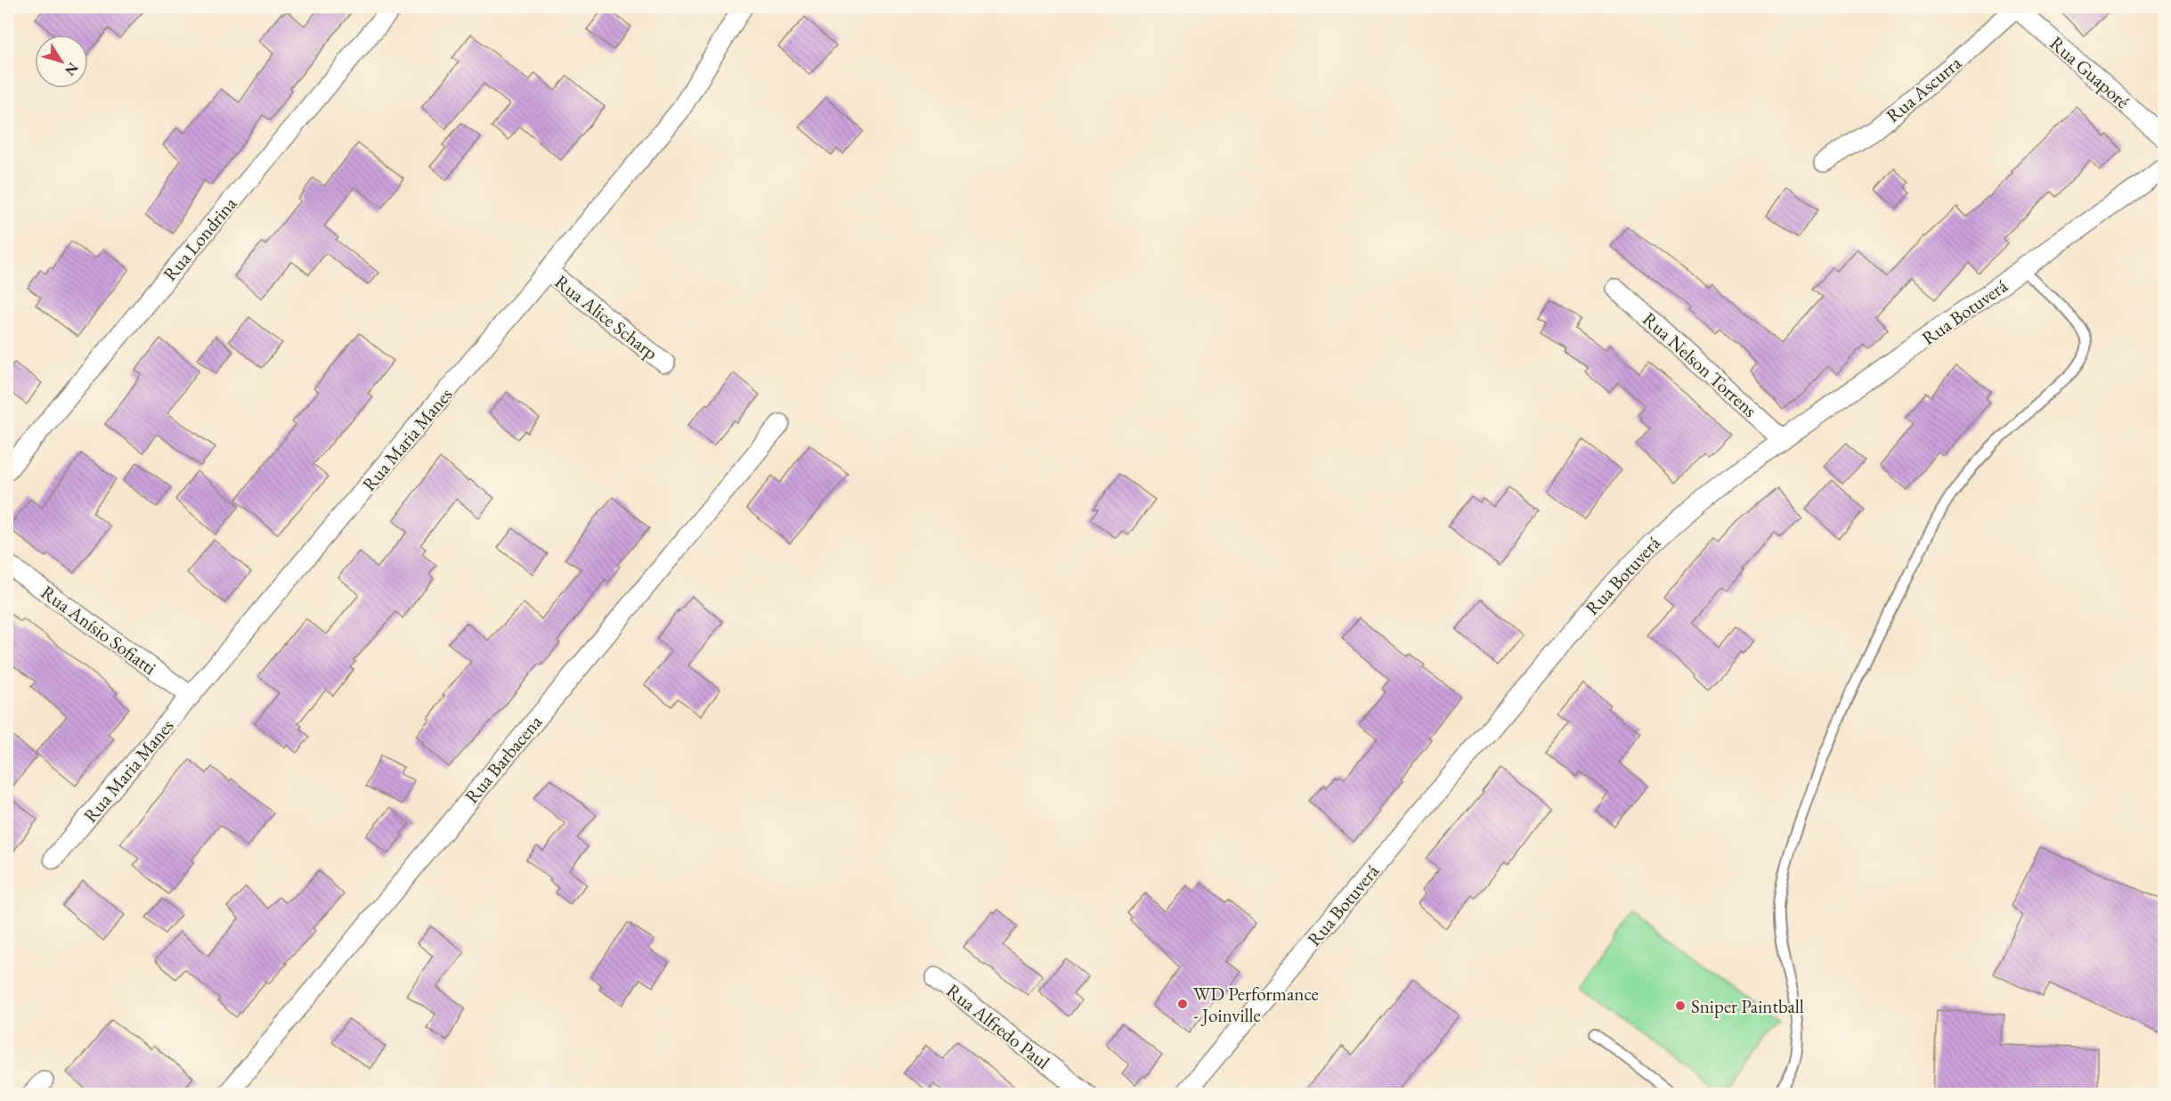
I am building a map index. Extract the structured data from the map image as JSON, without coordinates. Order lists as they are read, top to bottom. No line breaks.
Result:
{"streets":{"street":["Rua Guaporé","Rua Ascurra","Rua Londrina","Rua Botuverá","Rua Alice Scharp","Rua Nelson Torrens","Rua Maria Manes","Rua Anísio Sofiatti","Rua Barbacena","Rua Alfredo Paul"]},"crossings":[["Rua Guaporé","Rua Ascurra"],["Rua Botuverá","Rua Nelson Torrens"],["Rua Alice Scharp","Rua Maria Manes"],["Rua Maria Manes","Rua Anísio Sofiatti"]],"places":["WD Performance - Joinville","Sniper Paintball"],"north":"bottom right"}
